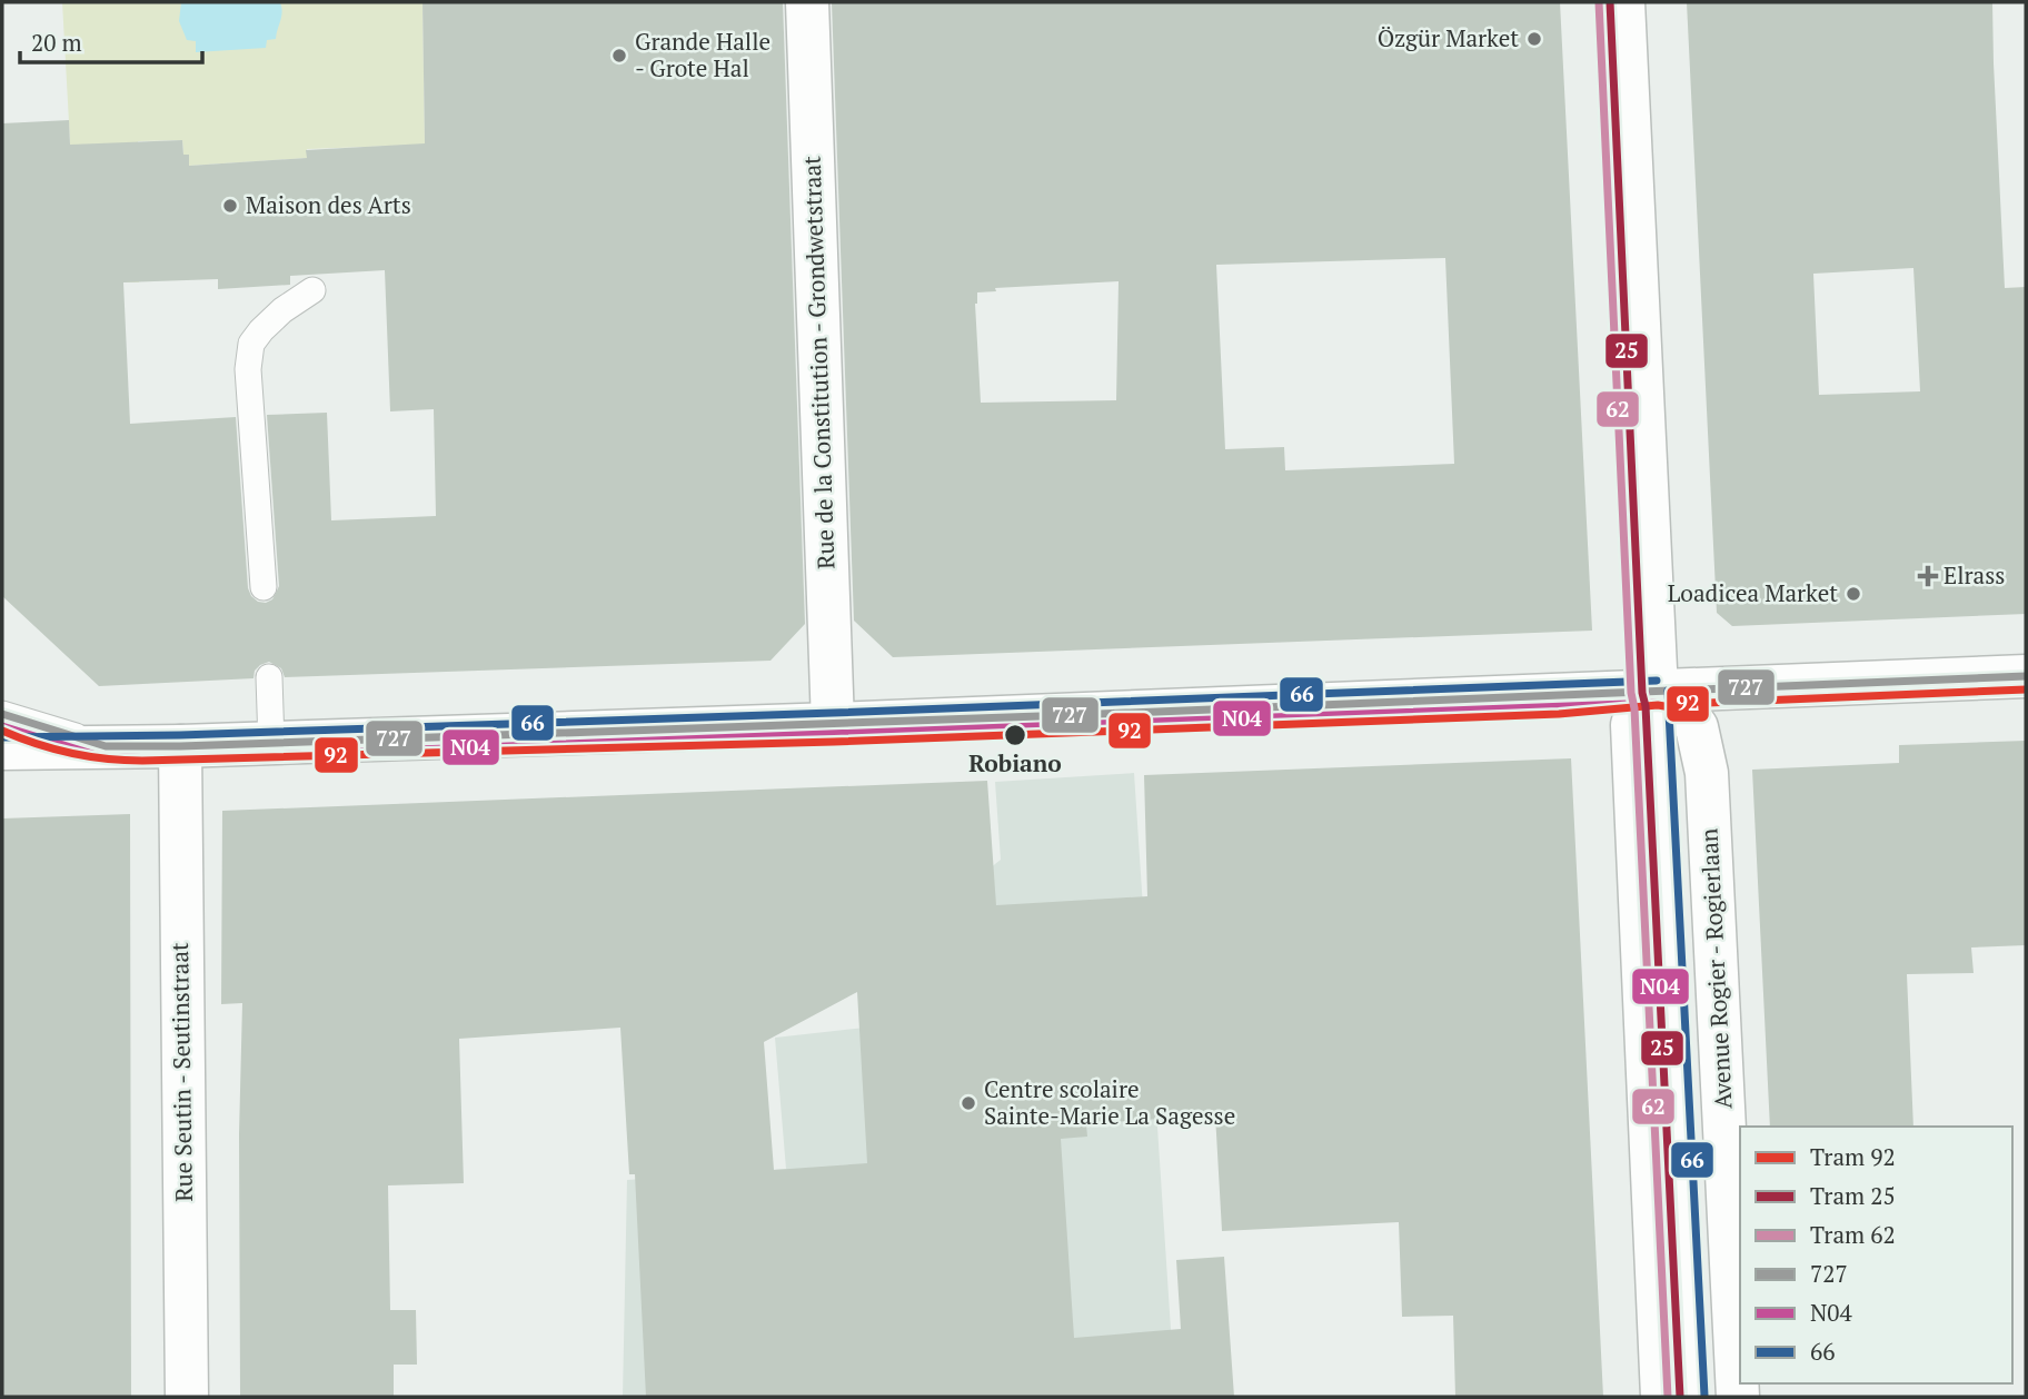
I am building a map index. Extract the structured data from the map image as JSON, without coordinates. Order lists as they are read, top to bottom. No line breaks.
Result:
{"streets":{"street":["Rue de la Constitution - Grondwetstraat","Avenue Rogier - Rogierlaan","Rue Seutin - Seutinstraat"]},"places":{"other":["Özgür Market","Grande Halle - Grote Hal","Maison des Arts","Loadicea Market","Robiano","Centre scolaire Sainte-Marie La Sagesse"],"health":["Elrass"]},"lines":["tram line 25","tram line 62","transit line 727","transit line 66","tram line 92","transit line N04"],"legend":["Tram 92","Tram 25","Tram 62","727","N04","66"],"scale_bar":"20 m"}
